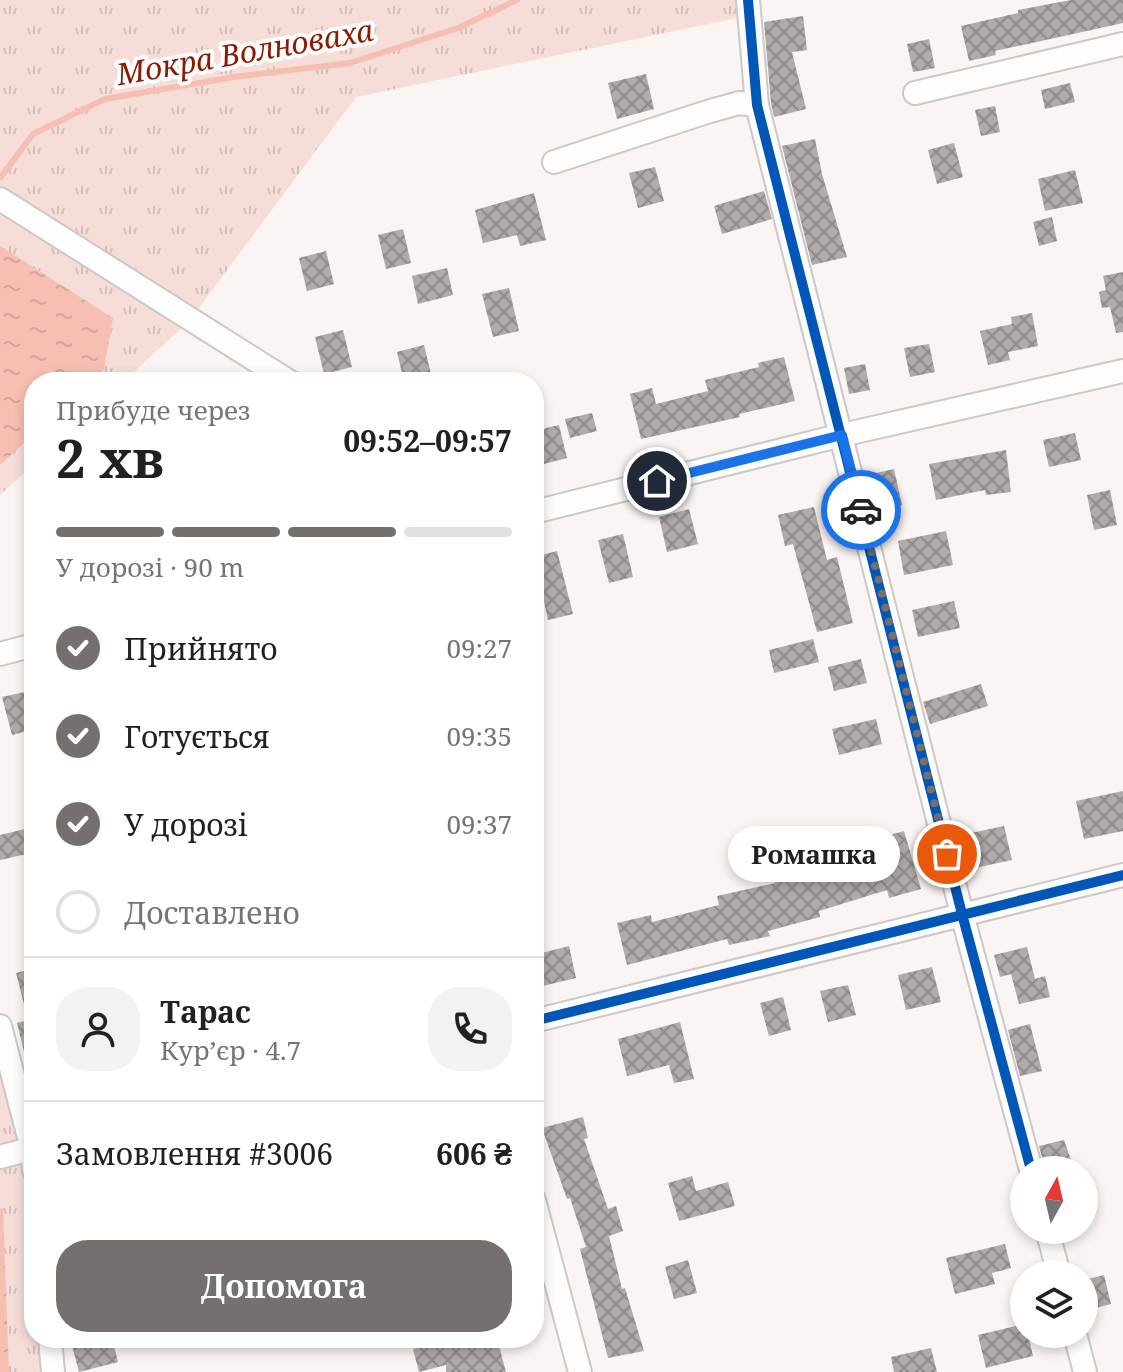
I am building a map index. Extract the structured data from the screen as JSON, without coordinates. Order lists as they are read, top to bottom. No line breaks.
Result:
{"water":["Мокра Волноваха"],"places":["Ромашка"],"north":"top","page":{"heading":["2 хв","Прибуде через","09:52–09:57"],"panel":["Тарас","Кур’єр · 4.7","Замовлення #3006","606 ₴"],"bar":"У дорозі · 90 m","list":[["Прийнято","09:27"],["Готується","09:35"],["У дорозі","09:37"],"Доставлено"],"bubble":"Ромашка","buttons":"Допомога"}}
